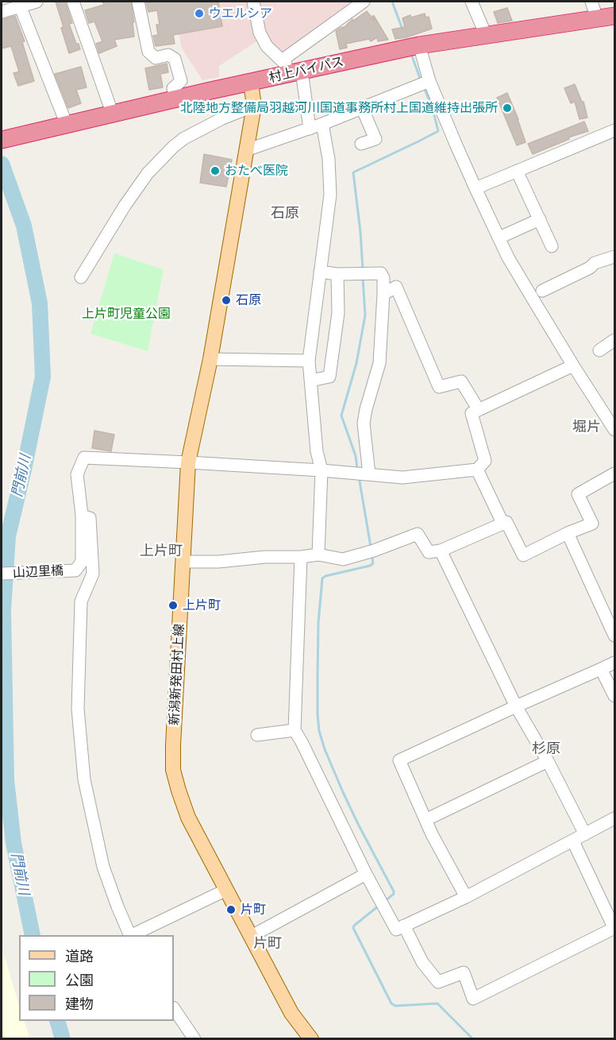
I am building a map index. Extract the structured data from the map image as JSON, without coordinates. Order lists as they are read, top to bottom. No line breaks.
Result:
{"streets":{"highway":["村上バイパス"],"main road":["新潟新発田村上線"],"street":["山辺里橋"]},"crossings":[["村上バイパス","新潟新発田村上線"]],"districts":["石原","堀片","上片町","杉原","片町"],"water":["門前川"],"parks":["上片町児童公園"],"places":["ウエルシア","北陸地方整備局羽越河川国道事務所村上国道維持出張所","おたべ医院","石原","上片町","片町"],"legend":["道路","公園","建物"]}
